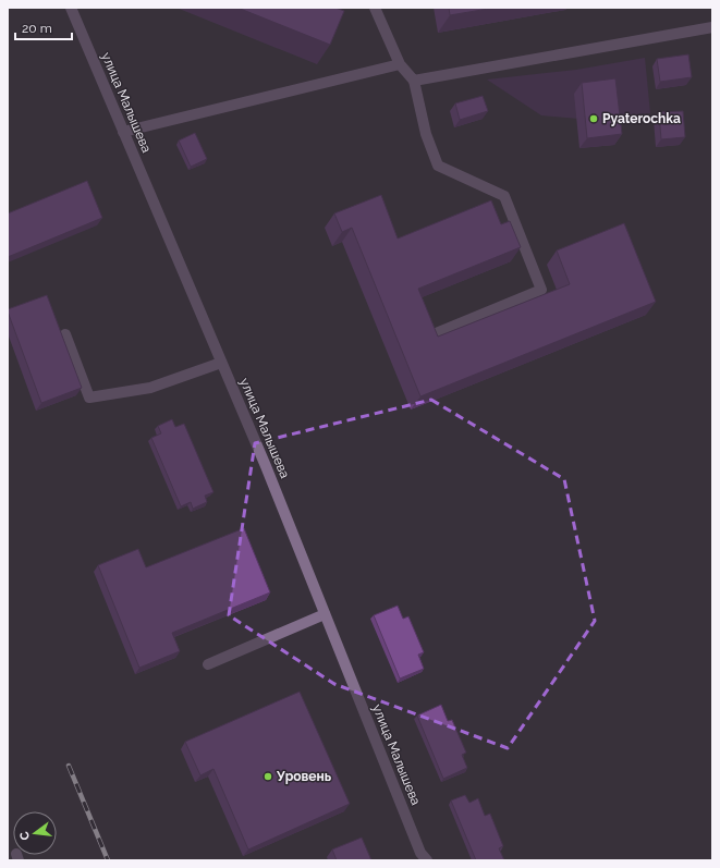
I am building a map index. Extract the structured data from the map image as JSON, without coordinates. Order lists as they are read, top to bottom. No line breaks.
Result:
{"streets":{"street":["улица Малышева"]},"places":["Pyaterochka","Уровень"],"scale_bar":"20 m","north":"left"}
